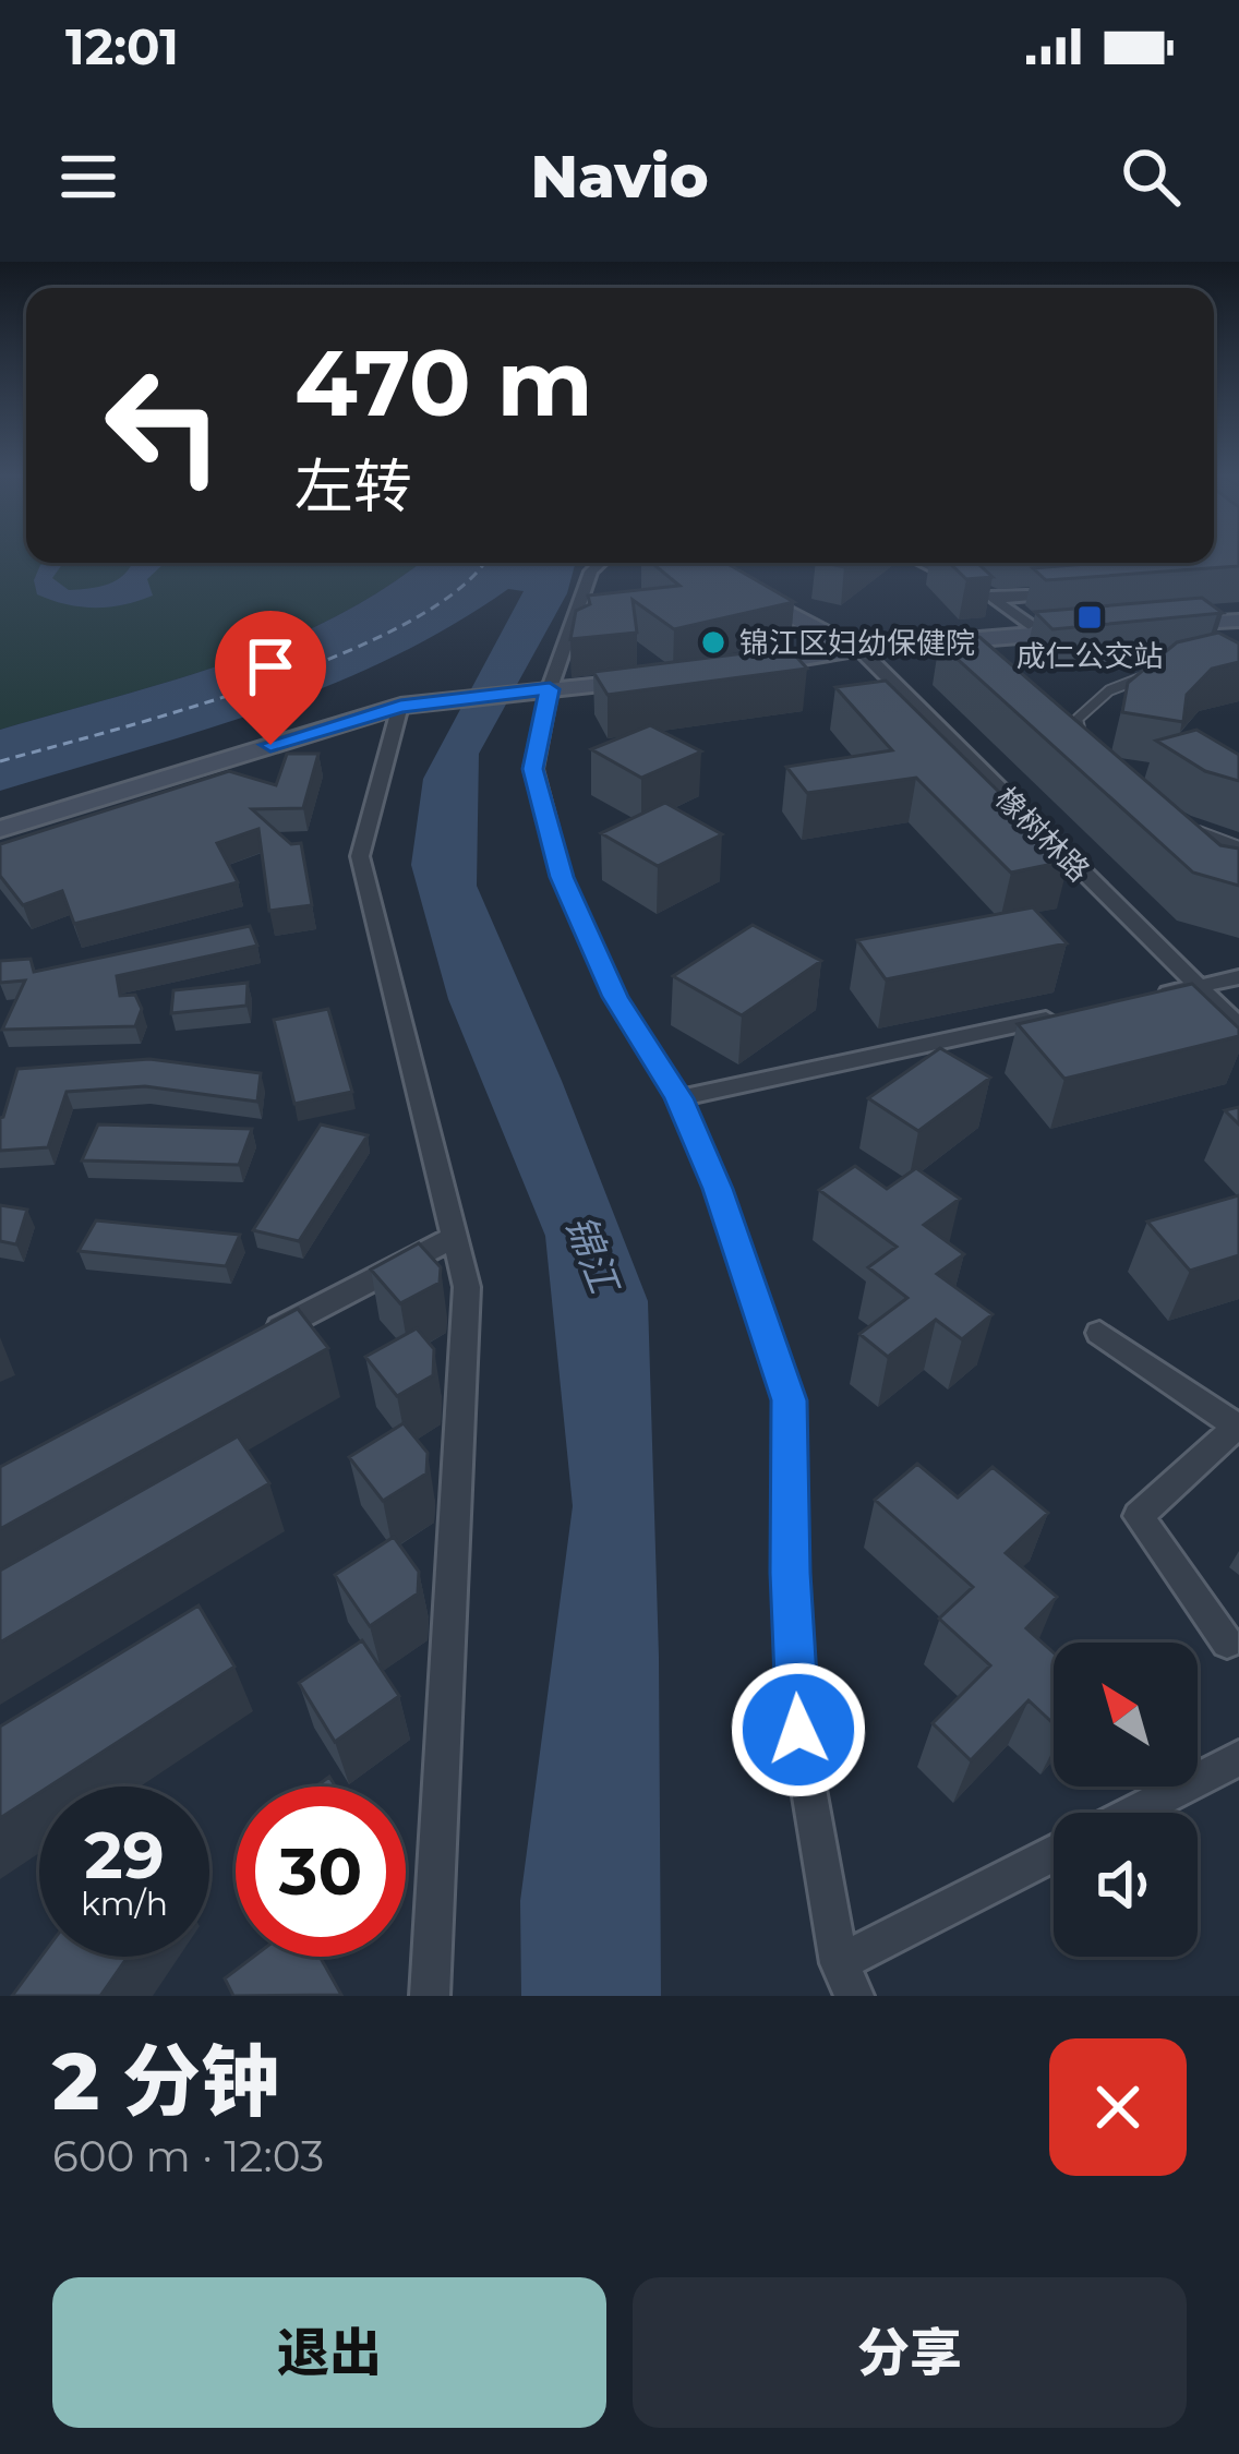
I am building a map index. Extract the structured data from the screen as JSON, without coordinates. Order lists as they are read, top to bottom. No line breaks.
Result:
{"streets":{"street":["橡树林路"]},"water":["锦江"],"places":{"transit":["成仁公交站"],"other":["锦江区妇幼保健院"]},"north":"top left","page":{"status":"12:01","header":"Navio","turn":["470 m","左转"],"speed":"29 km/h","limit":"30","heading":["2 分钟","600 m · 12:03"],"buttons":["退出","分享"]}}
